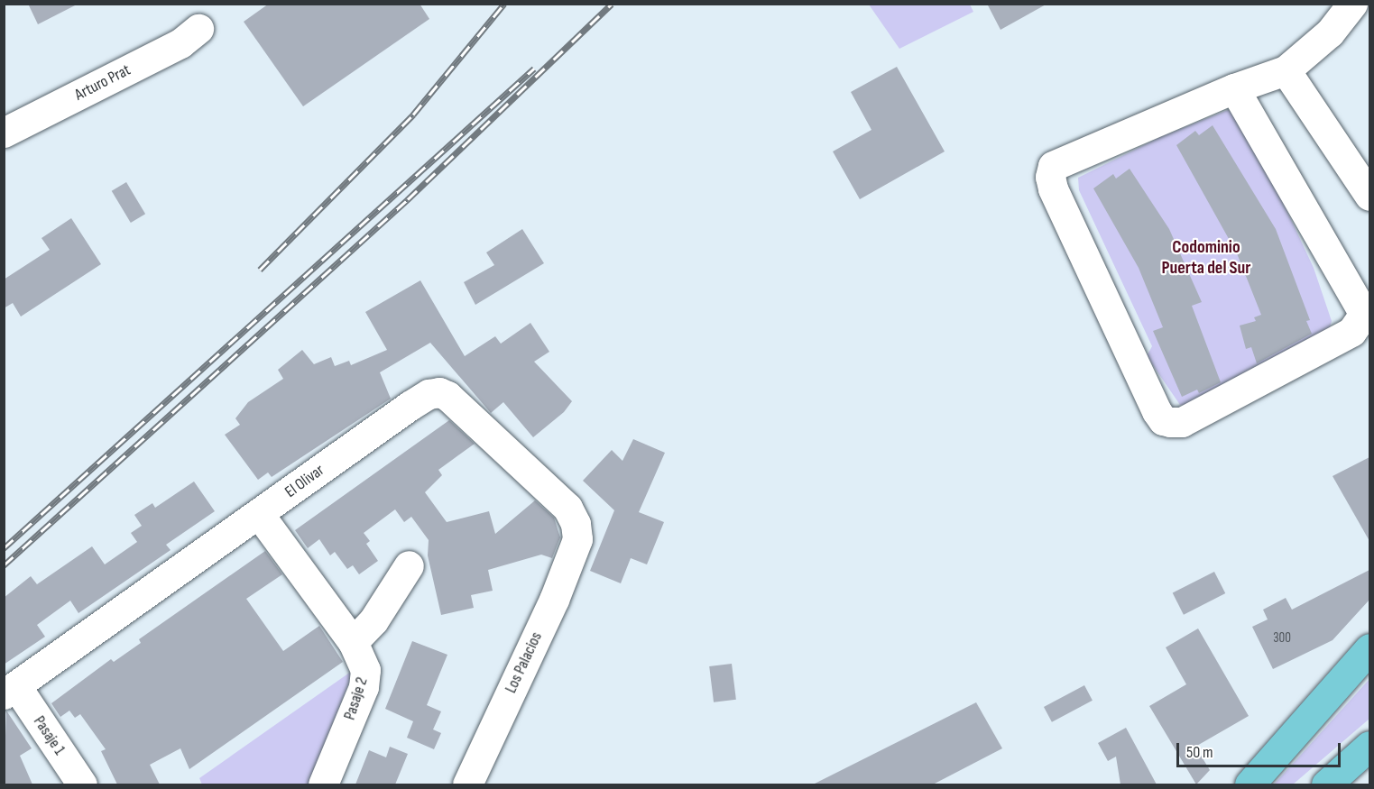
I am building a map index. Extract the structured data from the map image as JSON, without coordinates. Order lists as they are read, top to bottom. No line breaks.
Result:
{"streets":{"street":["Arturo Prat","El Olivar","Los Palacios","Pasaje 2","Pasaje 1"]},"crossings":[["El Olivar","Los Palacios"],["El Olivar","Pasaje 2"],["El Olivar","Pasaje 1"]],"districts":["Codominio Puerta del Sur"],"house_numbers":["300"],"scale_bar":"50 m"}
